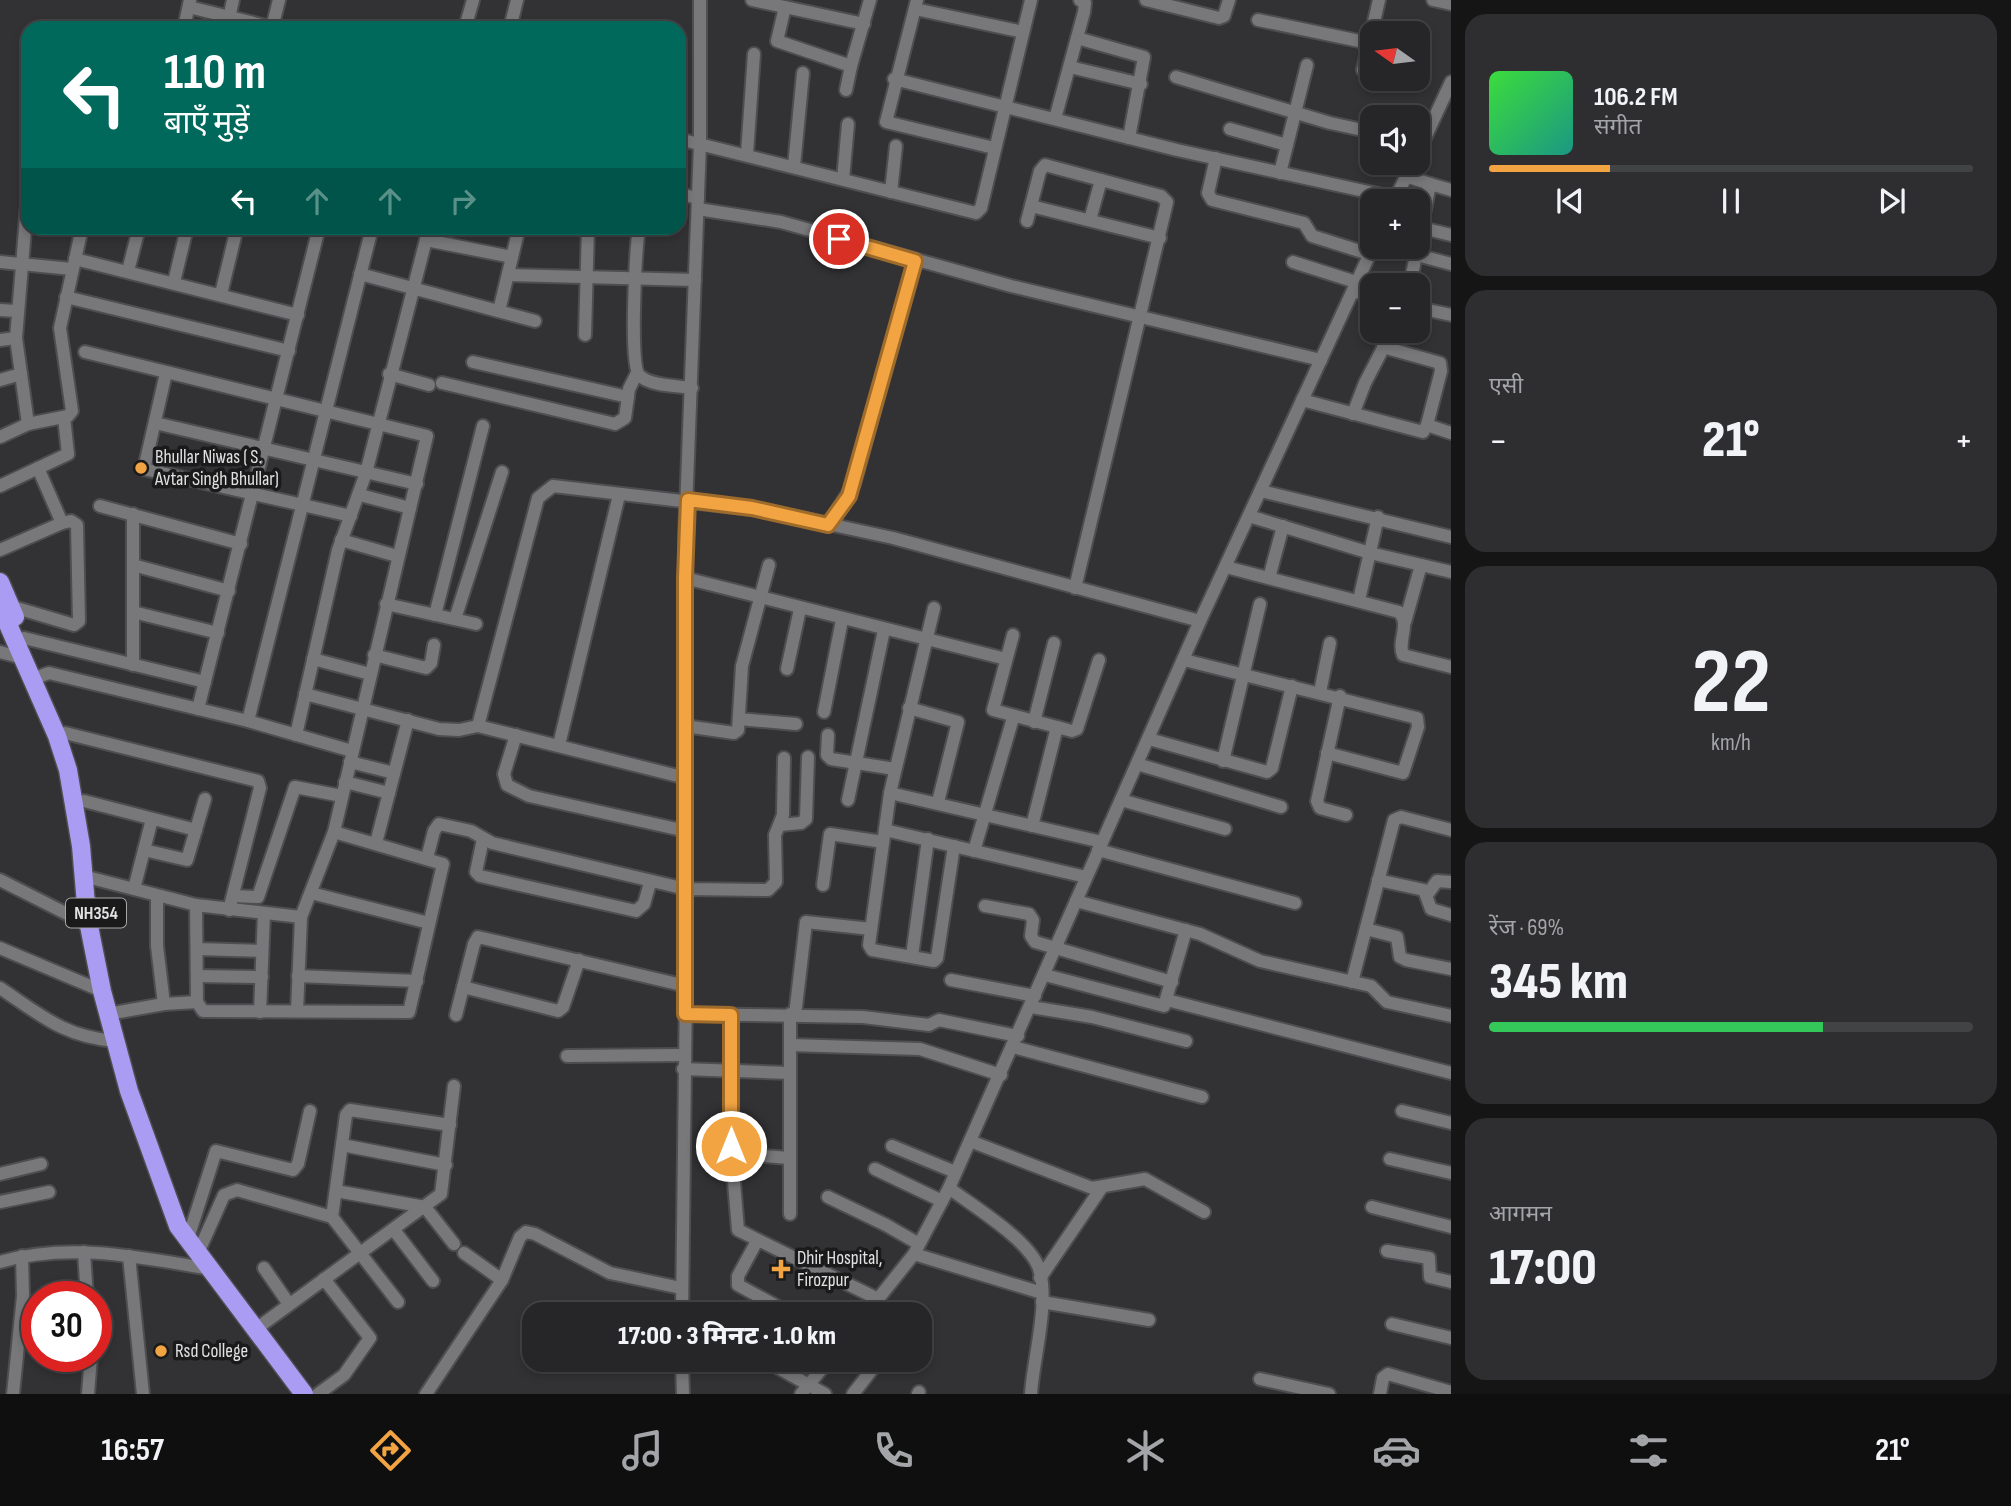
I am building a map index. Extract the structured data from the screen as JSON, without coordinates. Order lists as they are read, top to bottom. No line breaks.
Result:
{"streets":{"highway":["NH354"]},"places":{"other":["Bhullar Niwas ( S. Avtar Singh Bhullar)","Rsd College"],"health":["Dhir Hospital, Firozpur"]},"north":"left","page":{"map_buttons":["+","−"],"turn":["110 m","बाएँ मुड़ें"],"song":["106.2 FM","संगीत"],"tile":["एसी",["22","km/h"],["रेंज · 69%","345 km"],["आगमन","17:00"]],"heat":["−","21°","+"],"limit":"30","trip":"17:00 · 3 मिनट · 1.0 km","tabs":["16:57","21°"]}}
